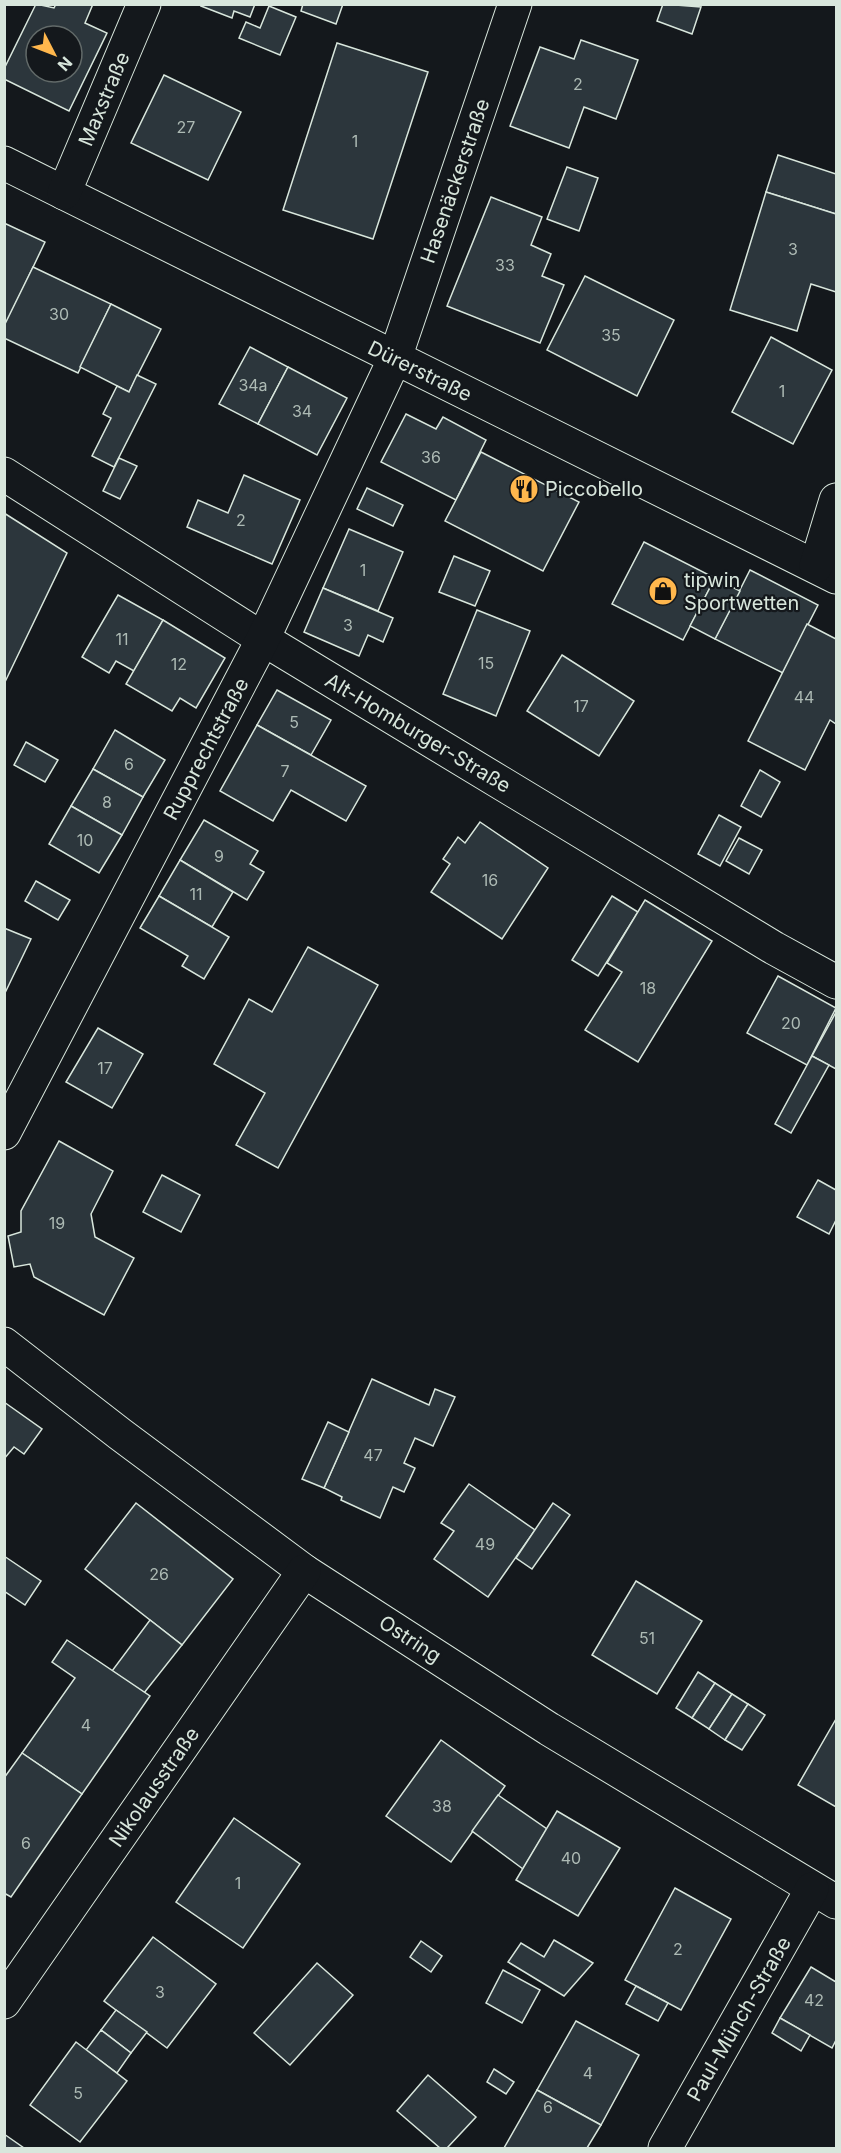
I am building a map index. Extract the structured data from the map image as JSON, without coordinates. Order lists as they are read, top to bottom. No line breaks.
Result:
{"streets":{"street":["Maxstraße","Hasenäckerstraße","Dürerstraße","Alt-Homburger-Straße","Rupprechtstraße","Ostring","Nikolausstraße","Paul-Münch-Straße"]},"crossings":[["Maxstraße","Dürerstraße"],["Hasenäckerstraße","Dürerstraße"],["Hasenäckerstraße","Rupprechtstraße"],["Dürerstraße","Rupprechtstraße"],["Alt-Homburger-Straße","Rupprechtstraße"],["Ostring","Nikolausstraße"],["Ostring","Paul-Münch-Straße"]],"places":{"restaurant":["Piccobello"],"shop":["tipwin Sportwetten"]},"house_numbers":["2","27","1","3","33","30","35","34a","1","34","36","2","1","3","11","15","12","44","17","5","6","7","8","10","9","16","11","18","20","17","19","47","49","26","51","4","38","6","40","1","2","3","42","4","5","6"],"north":"bottom right"}
